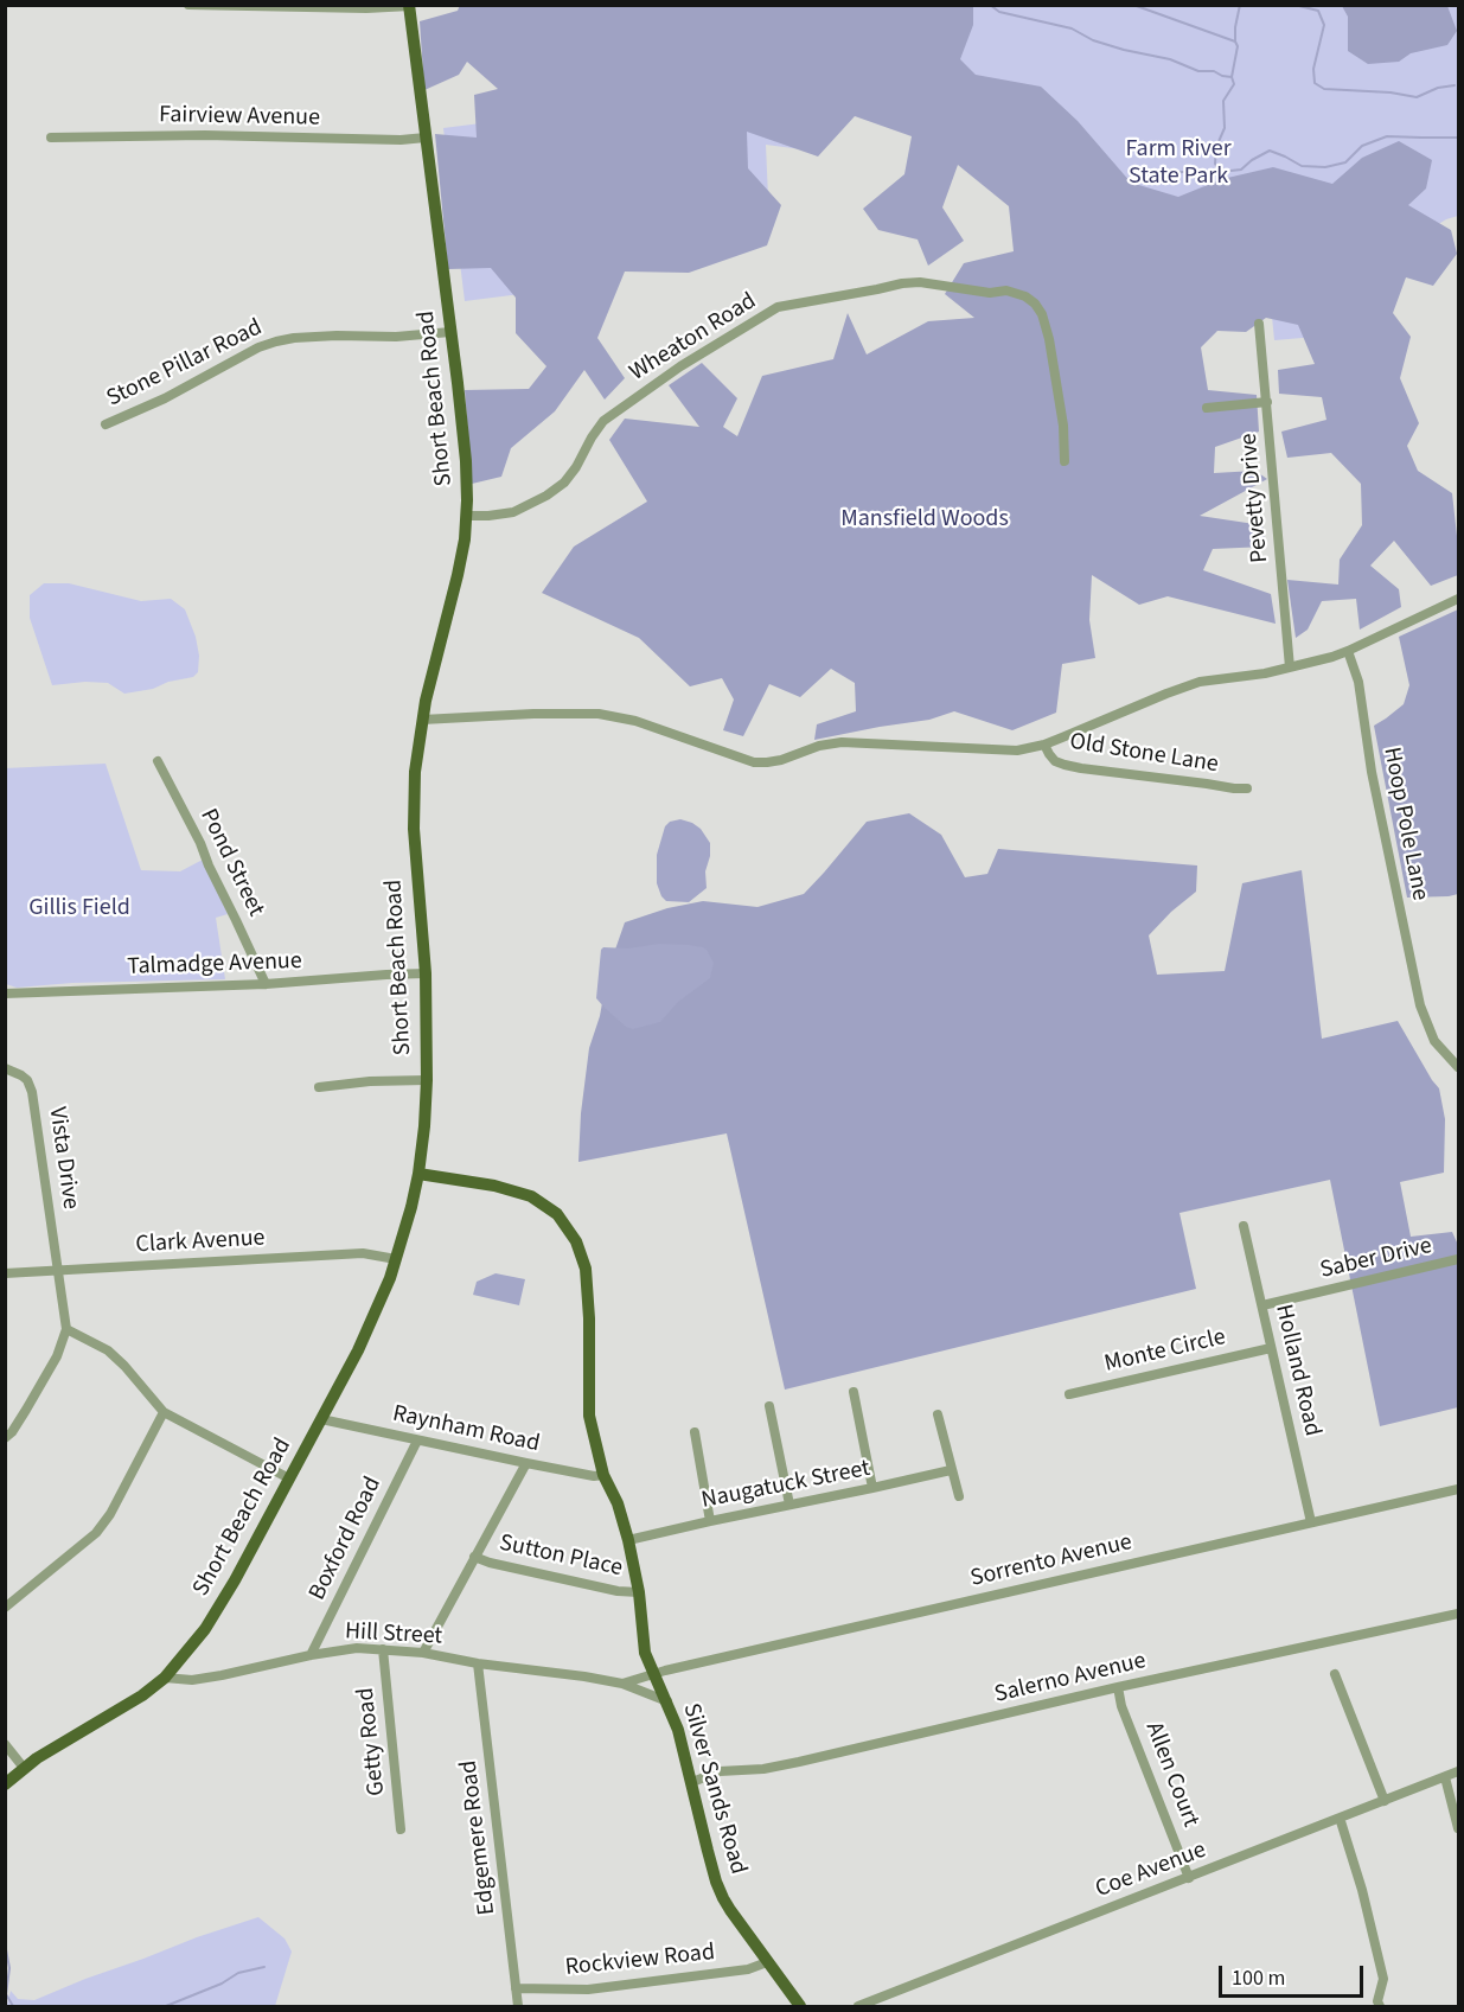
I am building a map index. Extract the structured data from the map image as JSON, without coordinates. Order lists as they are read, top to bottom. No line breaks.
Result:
{"streets":{"main road":["Short Beach Road","Silver Sands Road"],"street":["Fairview Avenue","Wheaton Road","Stone Pillar Road","Pevetty Drive","Old Stone Lane","Hoop Pole Lane","Pond Street","Talmadge Avenue","Vista Drive","Clark Avenue","Saber Drive","Monte Circle","Holland Road","Raynham Road","Naugatuck Street","Boxford Road","Sutton Place","Sorrento Avenue","Hill Street","Salerno Avenue","Getty Road","Allen Court","Edgemere Road","Coe Avenue","Rockview Road"]},"crossings":[["Fairview Avenue","Short Beach Road"],["Wheaton Road","Short Beach Road"],["Stone Pillar Road","Short Beach Road"],["Short Beach Road","Talmadge Avenue"],["Short Beach Road","Clark Avenue"],["Short Beach Road","Raynham Road"],["Short Beach Road","Hill Street"],["Short Beach Road","Silver Sands Road"],["Pond Street","Talmadge Avenue"],["Vista Drive","Clark Avenue"],["Saber Drive","Holland Road"],["Monte Circle","Holland Road"],["Holland Road","Sorrento Avenue"],["Raynham Road","Boxford Road"],["Raynham Road","Silver Sands Road"],["Naugatuck Street","Silver Sands Road"],["Boxford Road","Hill Street"],["Sutton Place","Silver Sands Road"],["Sorrento Avenue","Hill Street"],["Sorrento Avenue","Silver Sands Road"],["Hill Street","Getty Road"],["Hill Street","Silver Sands Road"],["Hill Street","Edgemere Road"],["Salerno Avenue","Allen Court"],["Salerno Avenue","Silver Sands Road"],["Allen Court","Coe Avenue"],["Silver Sands Road","Rockview Road"],["Edgemere Road","Rockview Road"]],"parks":["Farm River State Park","Mansfield Woods","Gillis Field"],"scale_bar":"100 m"}
